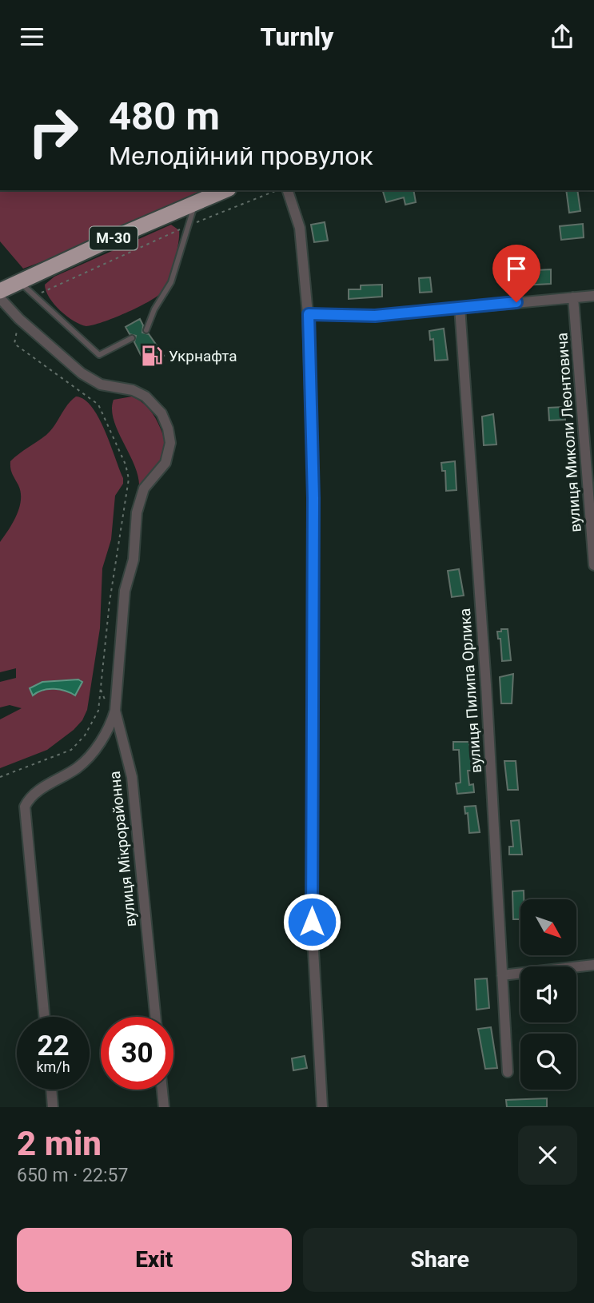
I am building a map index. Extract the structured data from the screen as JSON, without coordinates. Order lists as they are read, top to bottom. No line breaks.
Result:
{"streets":{"highway":["М-30"],"street":["вулиця Миколи Леонтовича","вулиця Пилипа Орлика","вулиця Мікрорайонна"]},"places":{"fuel station":["Укрнафта"]},"north":"bottom right","page":{"header":"Turnly","turn":["480 m","Мелодійний провулок"],"speed":"22 km/h","limit":"30","heading":["2 min","650 m · 22:57"],"buttons":["Exit","Share"]}}
